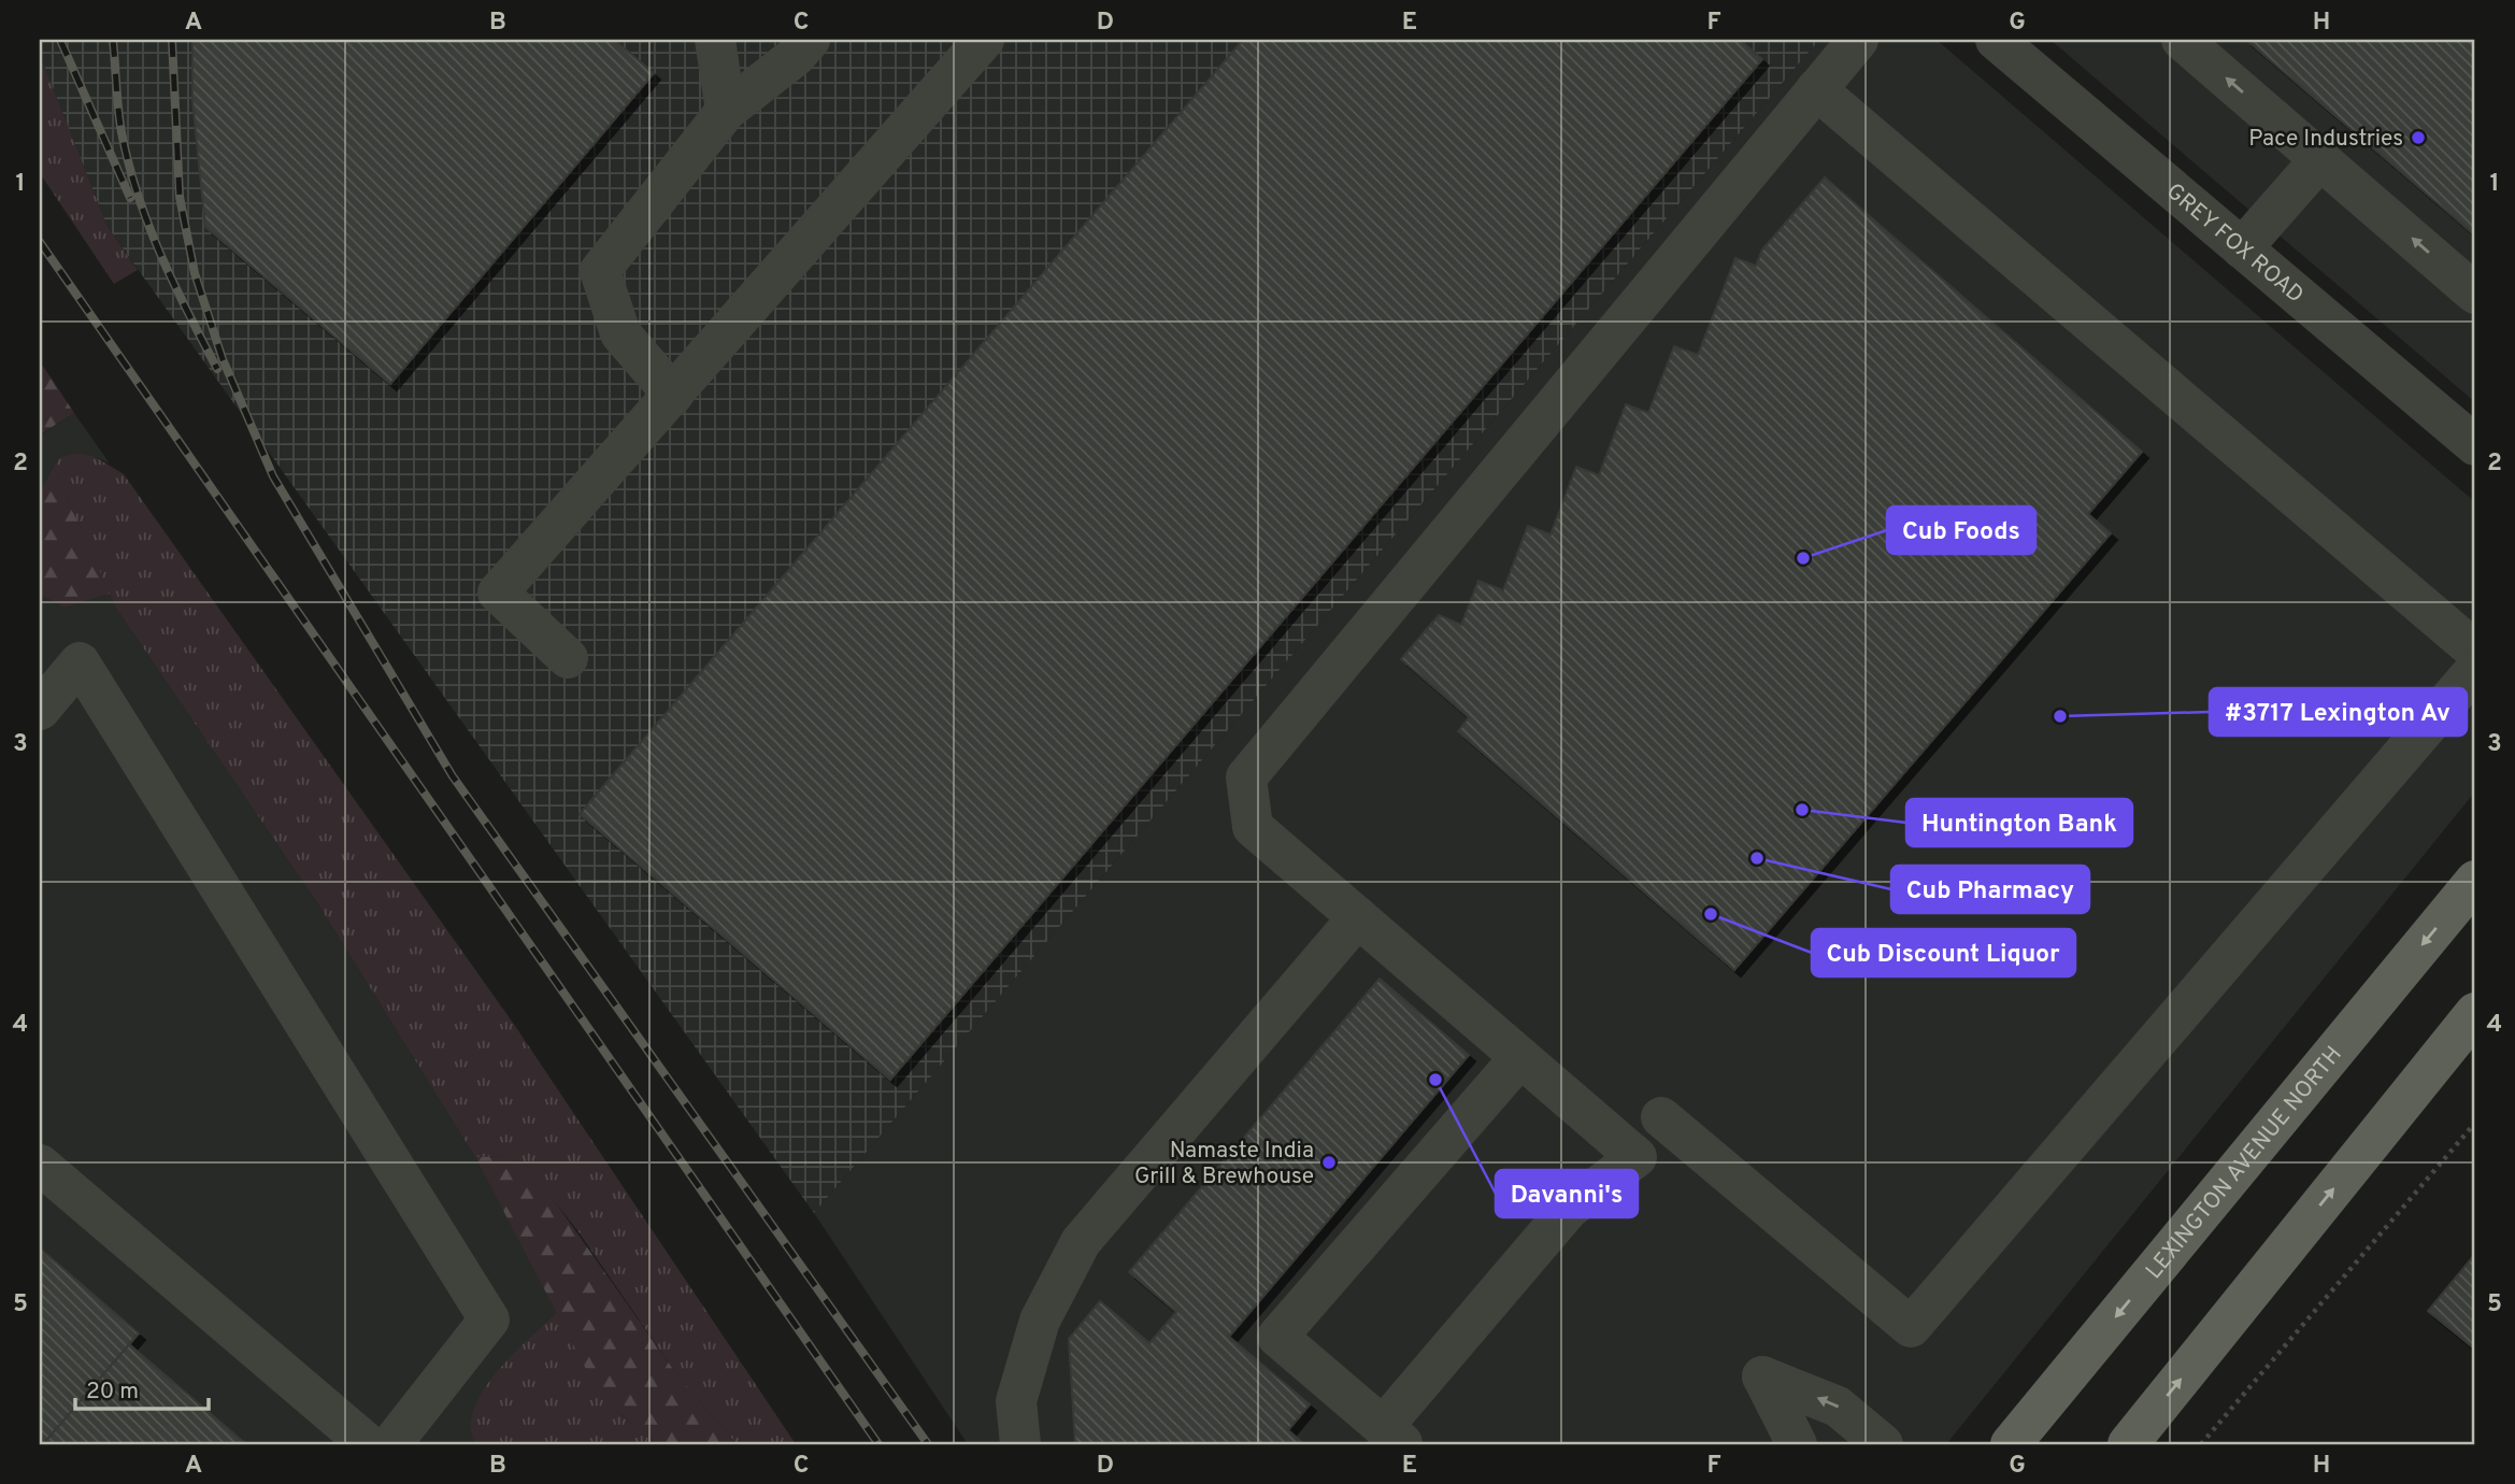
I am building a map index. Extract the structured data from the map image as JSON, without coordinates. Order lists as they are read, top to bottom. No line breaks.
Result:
{"streets":{"main road":["LEXINGTON AVENUE NORTH"],"street":["GREY FOX ROAD"]},"places":["Pace Industries","Cub Foods","#3717 Lexington Av","Huntington Bank","Cub Pharmacy","Cub Discount Liquor","Davanni's","Namaste India Grill & Brewhouse"],"scale_bar":"20 m","grid":{"columns":["A","B","C","D","E","F","G","H"],"rows":["1","2","3","4","5"]}}
